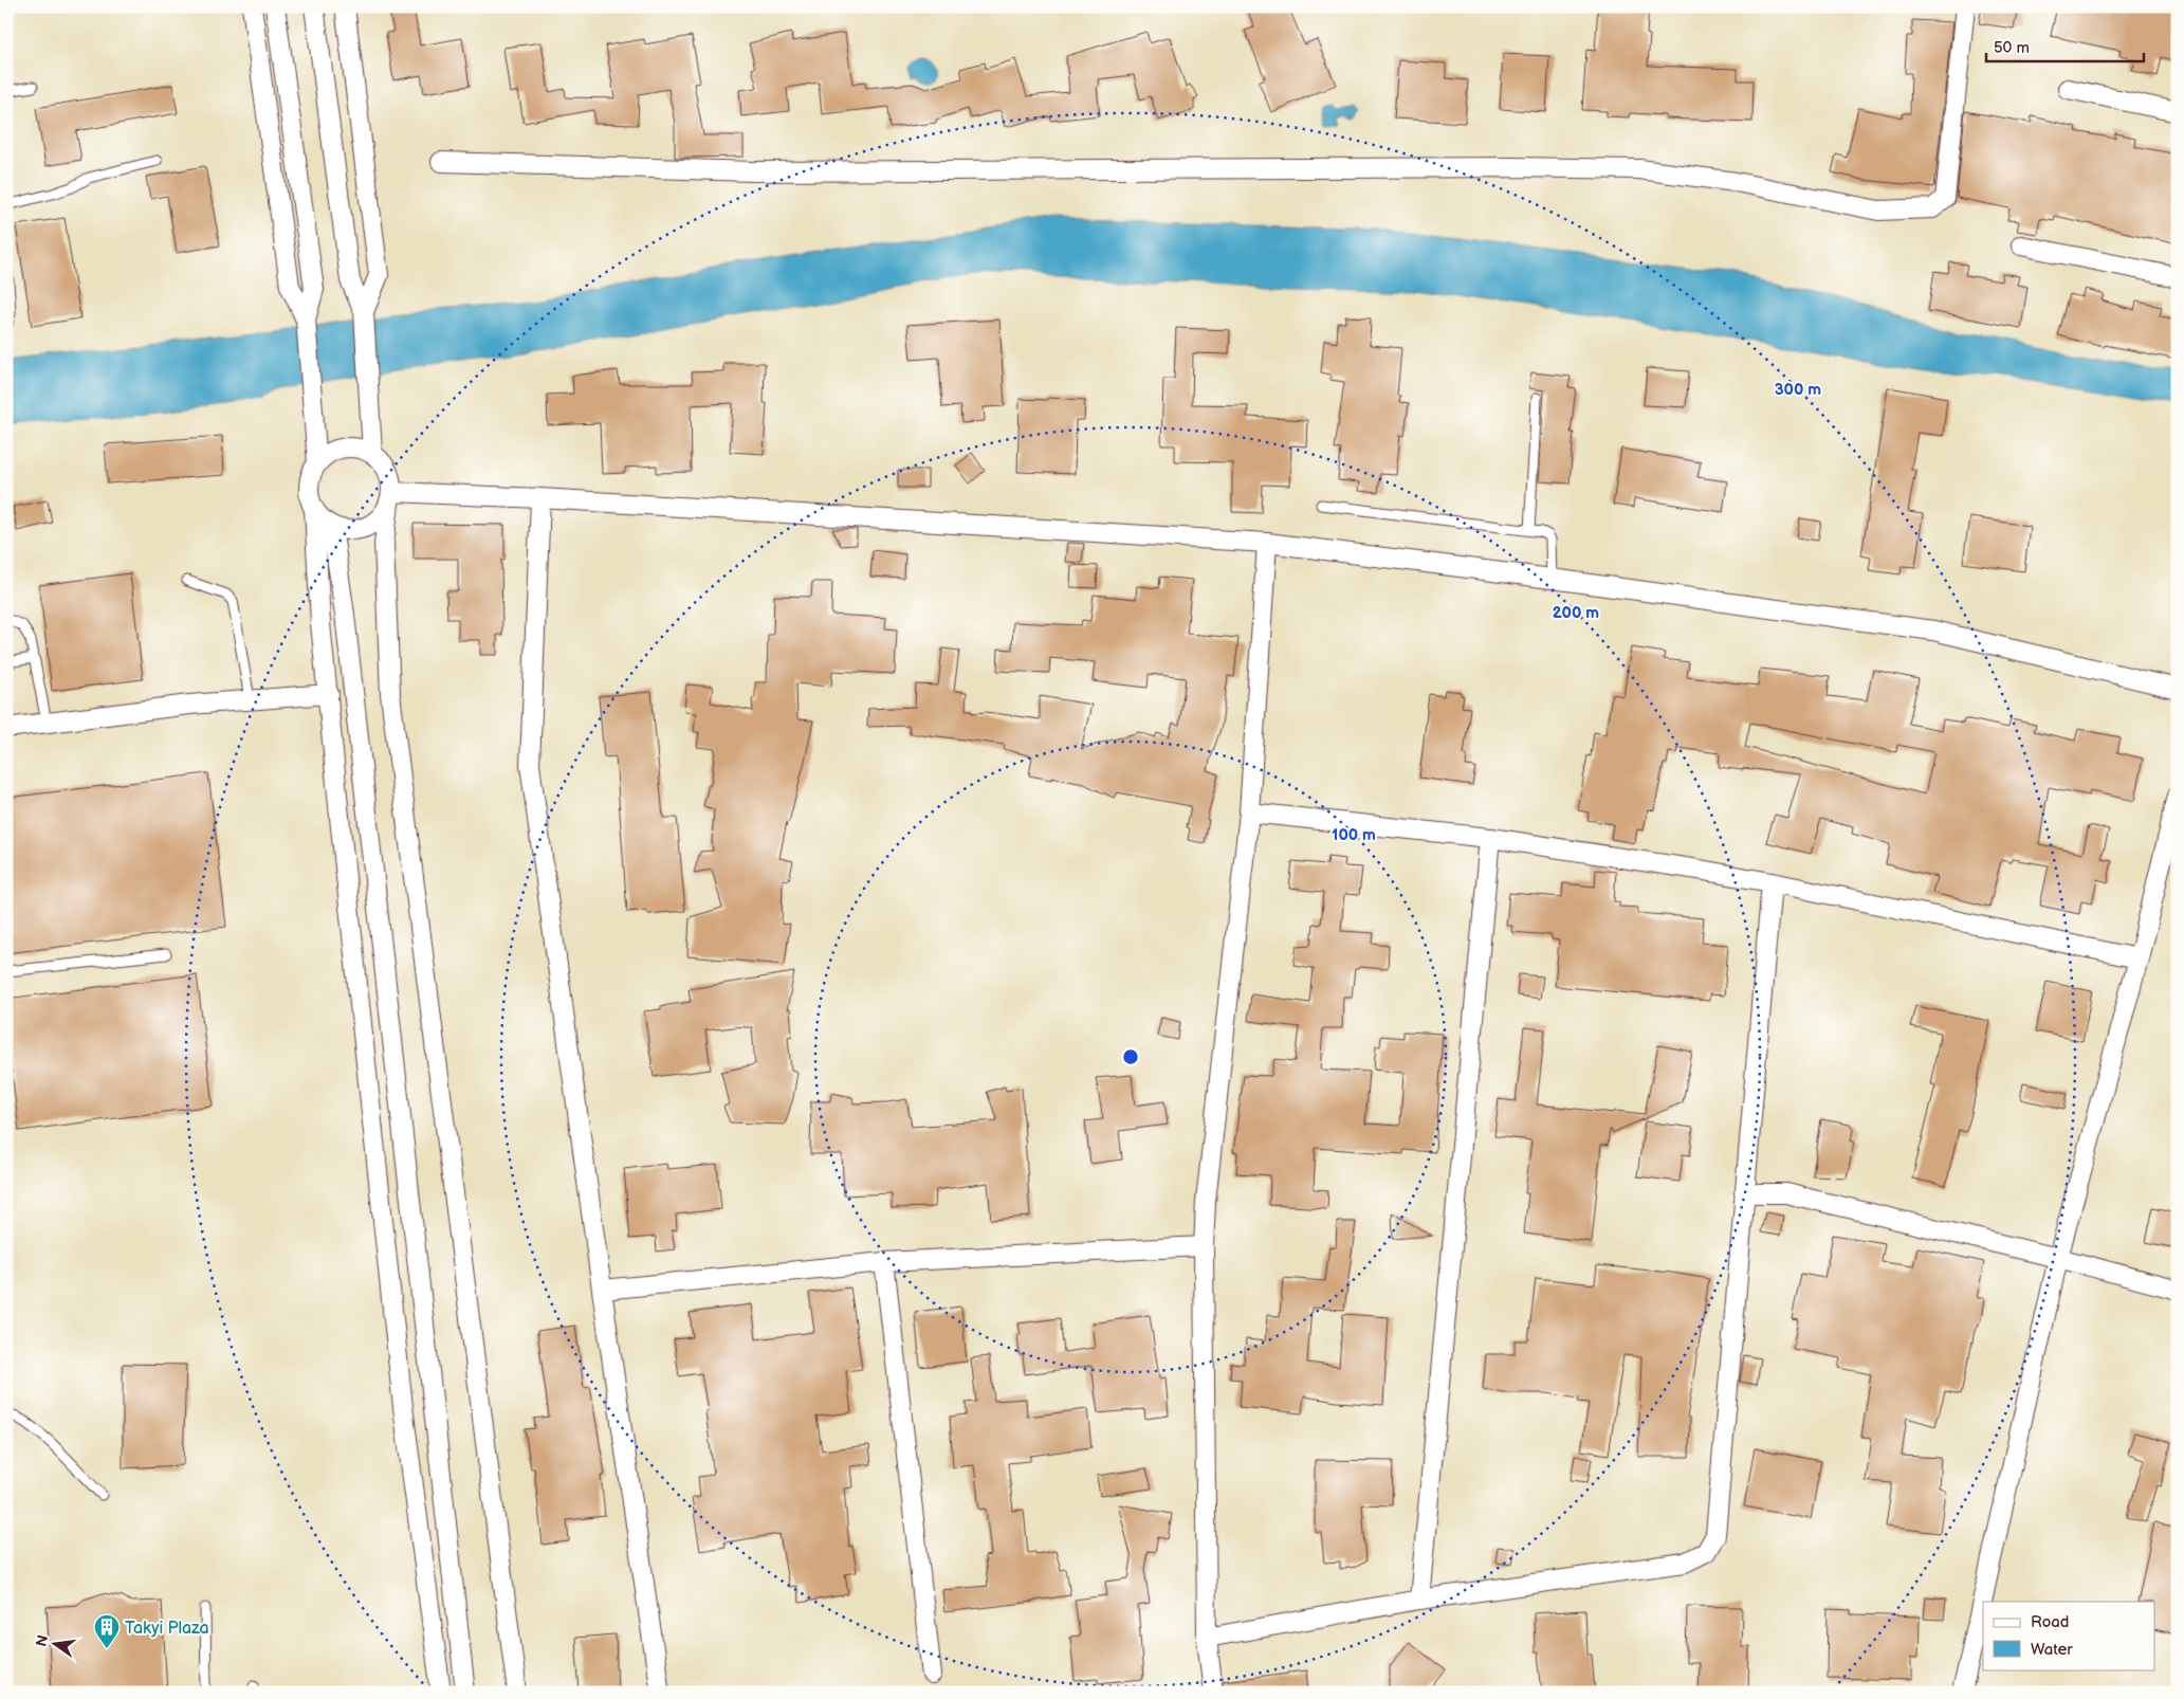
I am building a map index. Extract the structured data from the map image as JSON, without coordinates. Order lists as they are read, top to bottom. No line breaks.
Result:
{"places":{"building":["Takyi Plaza"]},"legend":["Road","Water"],"scale_bar":"50 m","north":"left","rings":["300 m","200 m","100 m"]}
